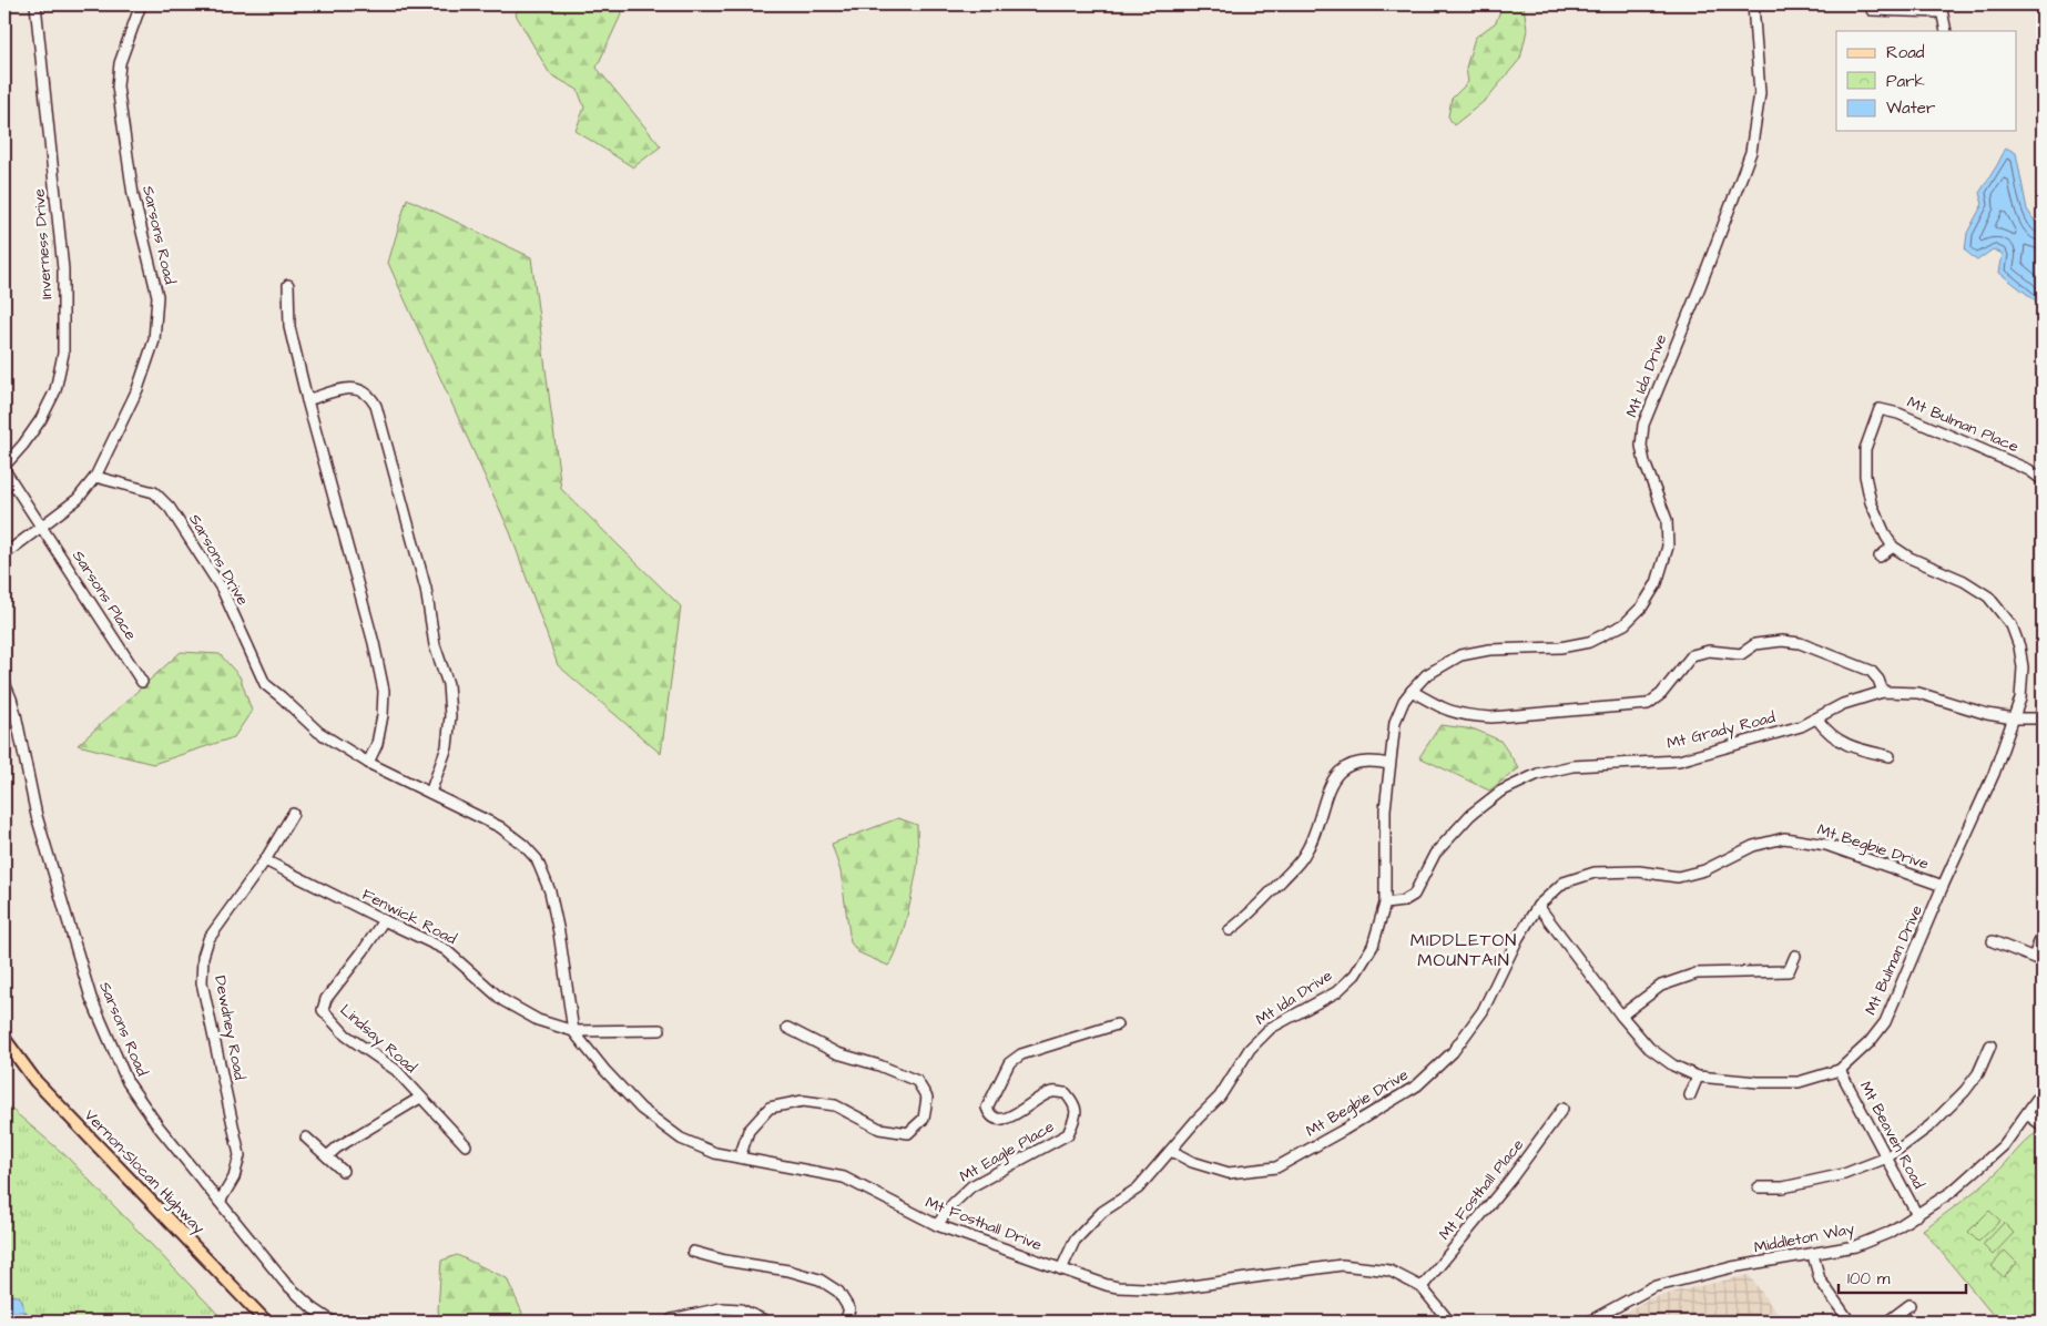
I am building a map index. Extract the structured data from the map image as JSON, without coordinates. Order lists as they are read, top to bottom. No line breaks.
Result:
{"streets":{"main road":["Vernon-Slocan Highway"],"street":["Sarsons Road","Inverness Drive","Mt Ida Drive","Mt Bulman Place","Sarsons Drive","Sarsons Place","Mt Grady Road","Mt Begbie Drive","Fenwick Road","Mt Bulman Drive","Dewdney Road","Lindsay Road","Mt Beaven Road","Mt Eagle Place","Mt Fosthall Place","Mt Fosthall Drive","Middleton Way"]},"crossings":[["Sarsons Road","Sarsons Drive"],["Sarsons Road","Sarsons Place"],["Sarsons Road","Dewdney Road"],["Mt Ida Drive","Mt Grady Road"],["Mt Ida Drive","Mt Begbie Drive"],["Mt Ida Drive","Mt Fosthall Drive"],["Mt Bulman Place","Mt Grady Road"],["Mt Bulman Place","Mt Bulman Drive"],["Sarsons Drive","Fenwick Road"],["Sarsons Drive","Mt Fosthall Drive"],["Mt Grady Road","Mt Bulman Drive"],["Mt Begbie Drive","Mt Bulman Drive"],["Fenwick Road","Dewdney Road"],["Fenwick Road","Lindsay Road"],["Fenwick Road","Mt Fosthall Drive"],["Mt Bulman Drive","Mt Beaven Road"],["Mt Beaven Road","Middleton Way"],["Mt Eagle Place","Mt Fosthall Drive"],["Mt Fosthall Place","Mt Fosthall Drive"]],"districts":["MIDDLETON MOUNTAIN"],"legend":["Road","Park","Water"],"scale_bar":"100 m"}
